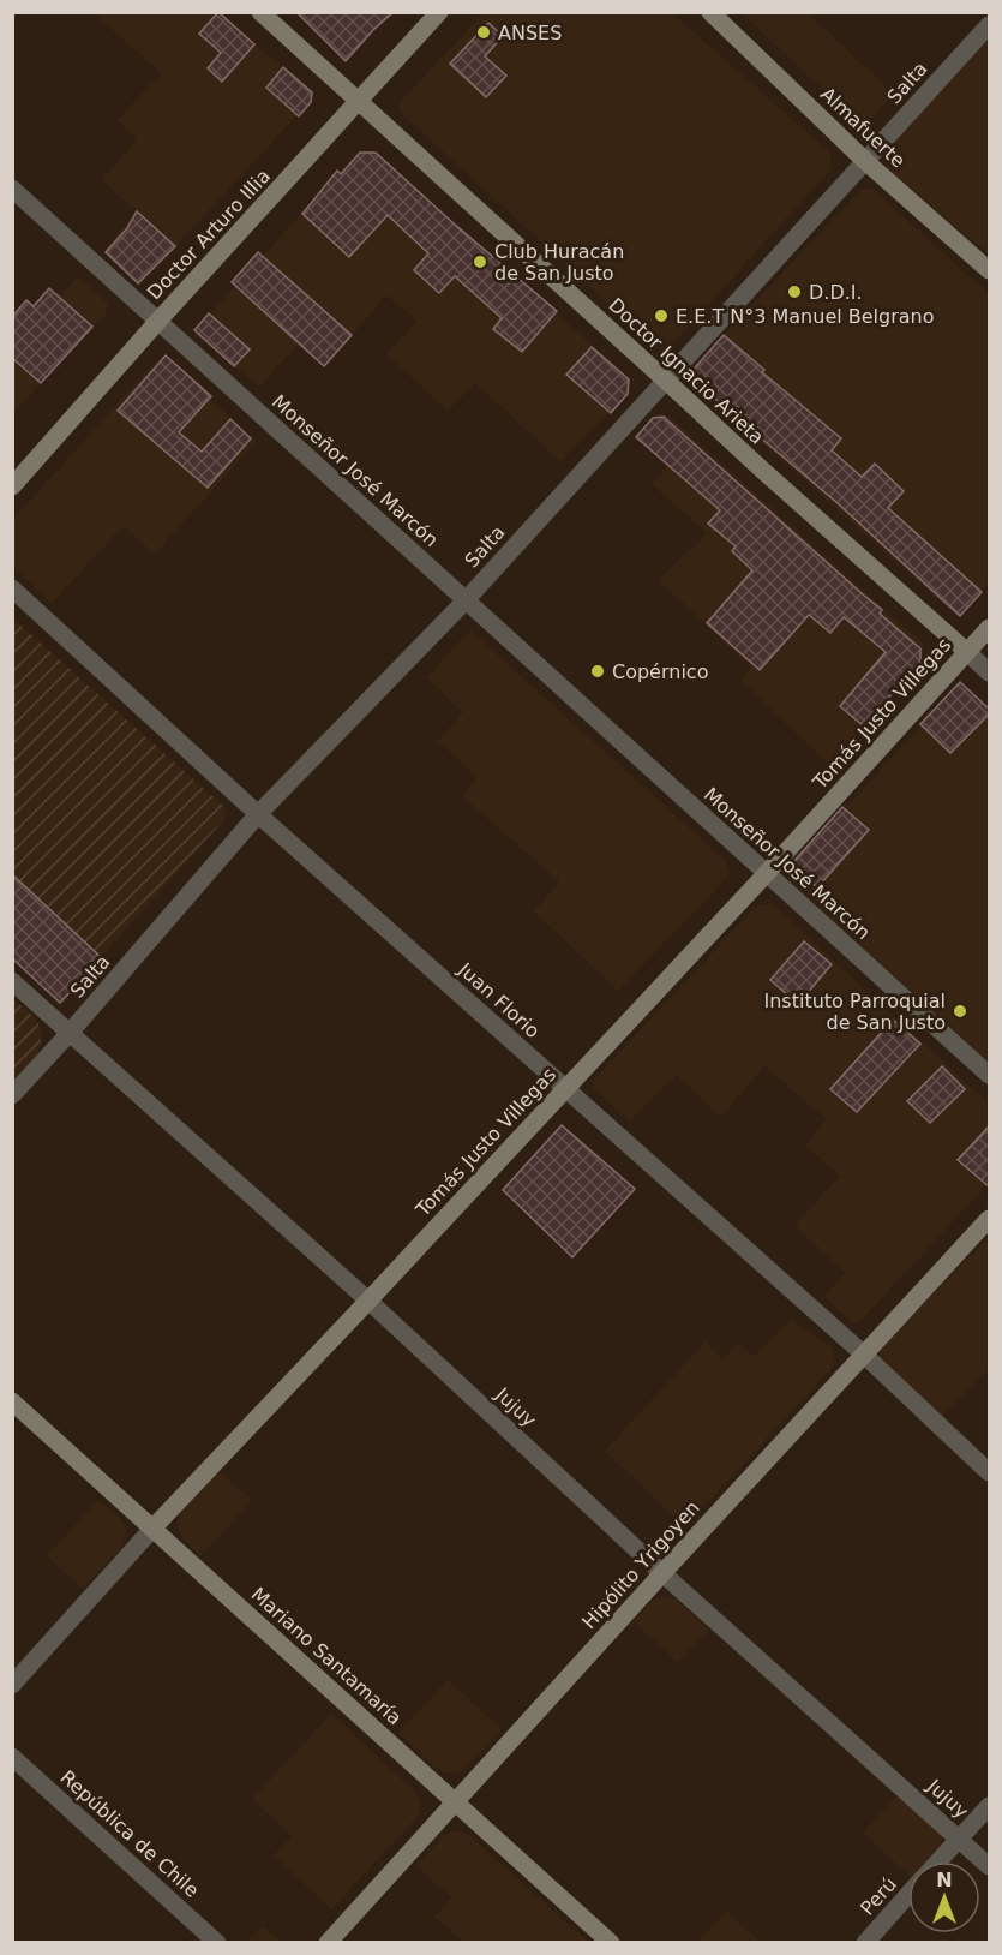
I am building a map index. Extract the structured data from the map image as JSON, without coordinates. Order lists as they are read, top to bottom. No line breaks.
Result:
{"streets":{"street":["Salta","Almafuerte","Doctor Arturo Illia","Doctor Ignacio Arieta","Monseñor José Marcón","Tomás Justo Villegas","Juan Florio","Jujuy","Hipólito Yrigoyen","Mariano Santamaría","República de Chile","Perú"]},"crossings":[["Salta","Almafuerte"],["Salta","Doctor Ignacio Arieta"],["Salta","Monseñor José Marcón"],["Salta","Juan Florio"],["Salta","Jujuy"],["Doctor Arturo Illia","Doctor Ignacio Arieta"],["Doctor Arturo Illia","Monseñor José Marcón"],["Doctor Ignacio Arieta","Tomás Justo Villegas"],["Monseñor José Marcón","Tomás Justo Villegas"],["Tomás Justo Villegas","Juan Florio"],["Tomás Justo Villegas","Jujuy"],["Tomás Justo Villegas","Mariano Santamaría"],["Juan Florio","Hipólito Yrigoyen"],["Jujuy","Hipólito Yrigoyen"],["Jujuy","Perú"],["Hipólito Yrigoyen","Mariano Santamaría"]],"places":["ANSES","Club Huracán de San Justo","D.D.I.","E.E.T N°3 Manuel Belgrano","Copérnico","Instituto Parroquial de San Justo"],"north":"top"}
